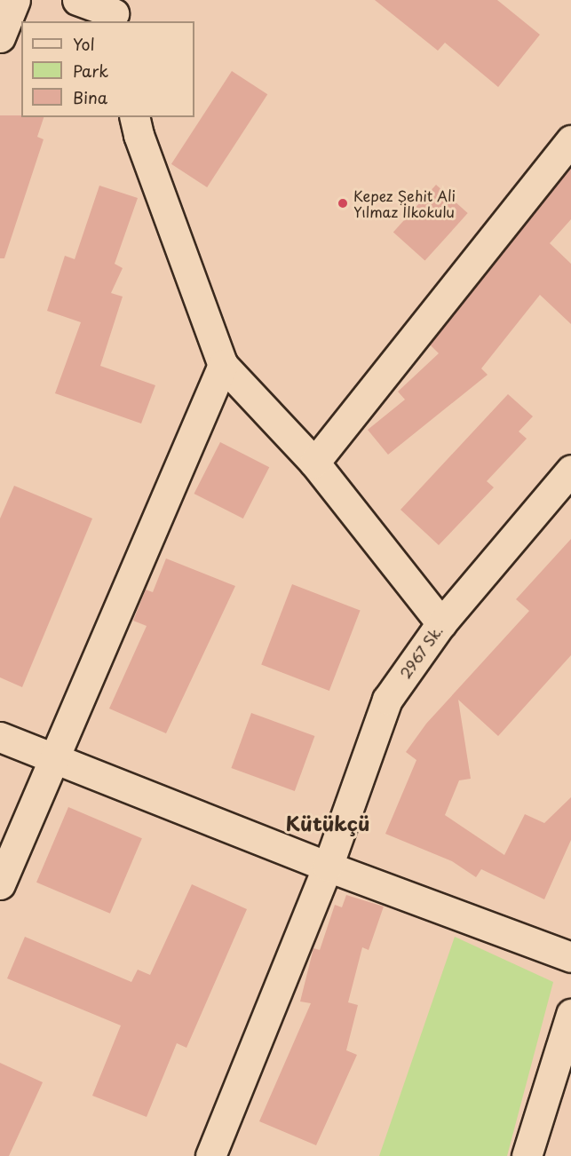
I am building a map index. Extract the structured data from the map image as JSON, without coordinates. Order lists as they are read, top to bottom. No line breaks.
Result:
{"streets":{"street":["2967 Sk."]},"districts":["Kütükçü"],"places":["Kepez Şehit Ali Yılmaz İlkokulu"],"legend":["Yol","Park","Bina"]}
